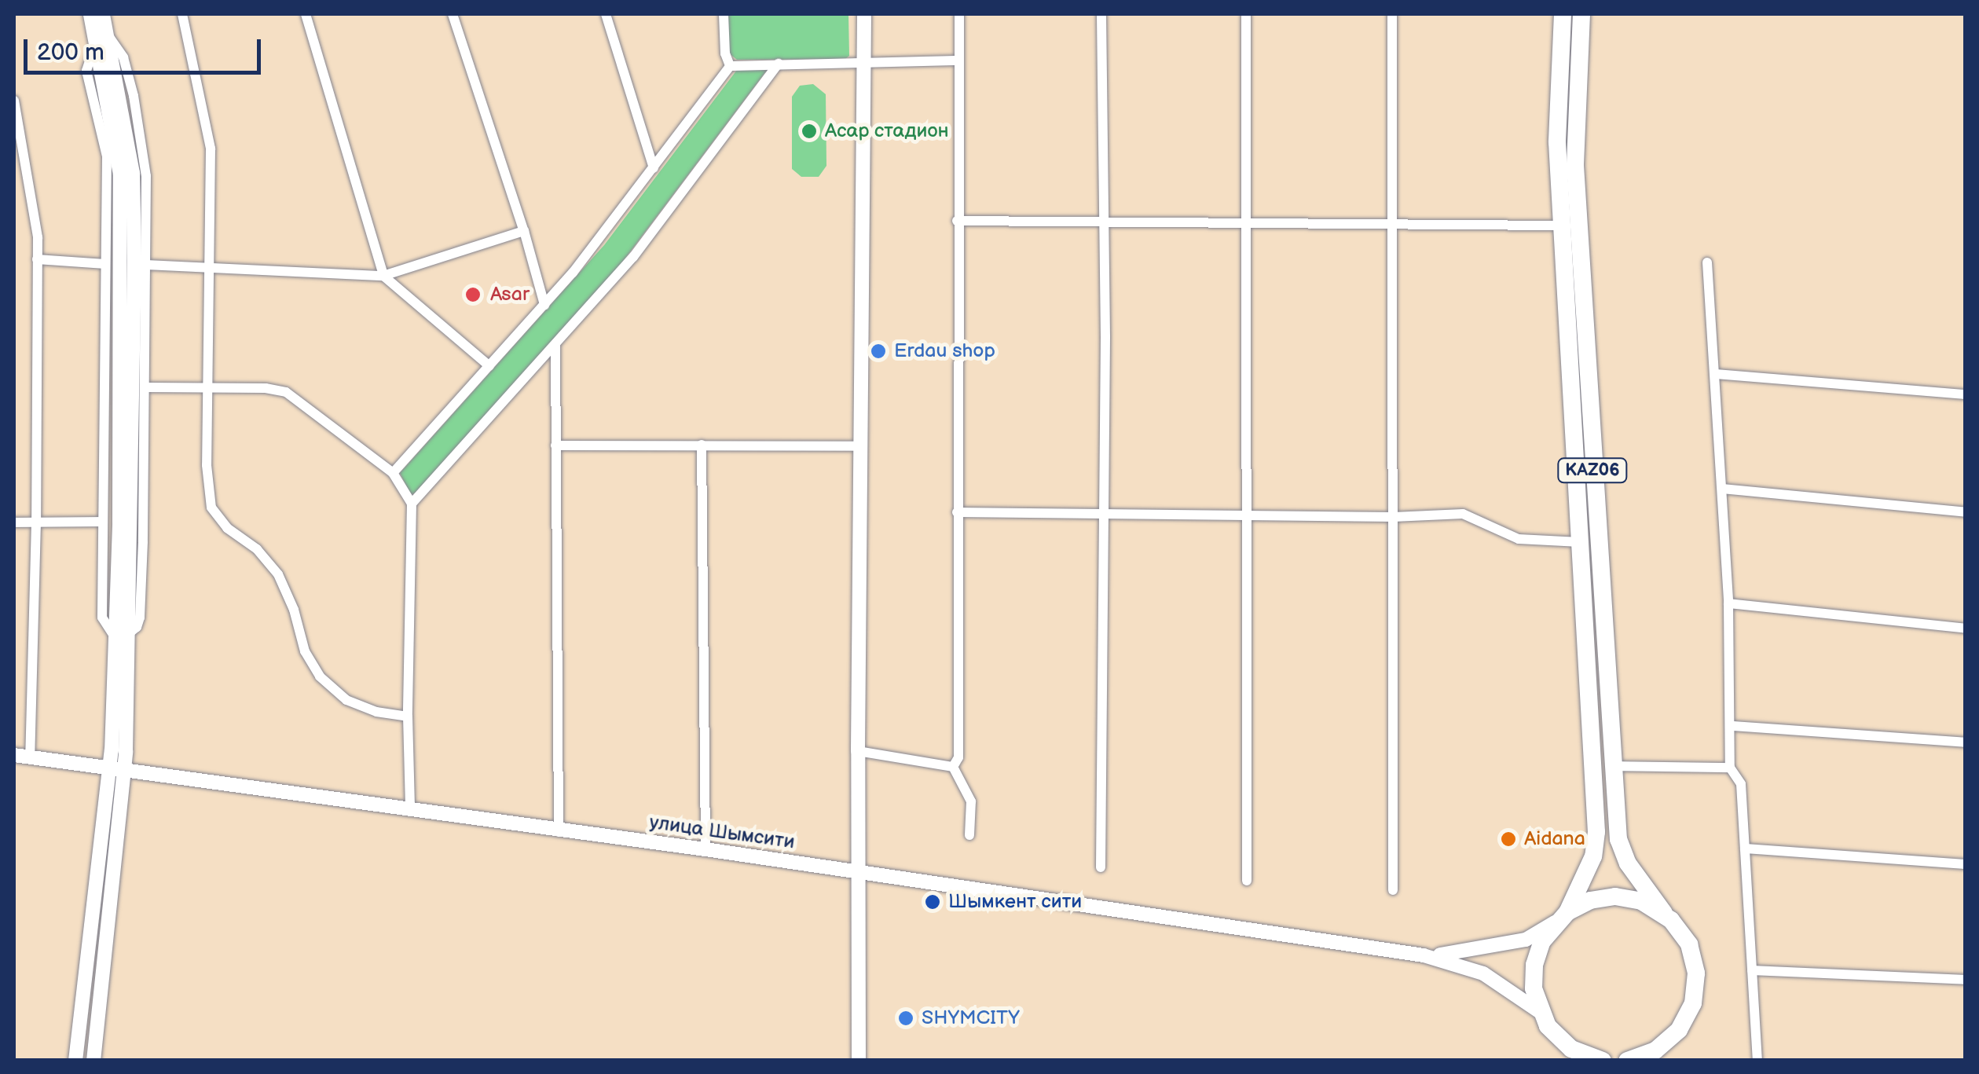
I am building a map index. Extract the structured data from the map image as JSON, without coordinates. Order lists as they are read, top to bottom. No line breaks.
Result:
{"streets":{"highway":["KАZ06"],"main road":["улица Шымсити"]},"crossings":[["KАZ06","улица Шымсити"]],"places":["Асар стадион","Asar","Erdau shop","Aidana","Шымкент сити","SHYMCITY"],"scale_bar":"200 m"}
